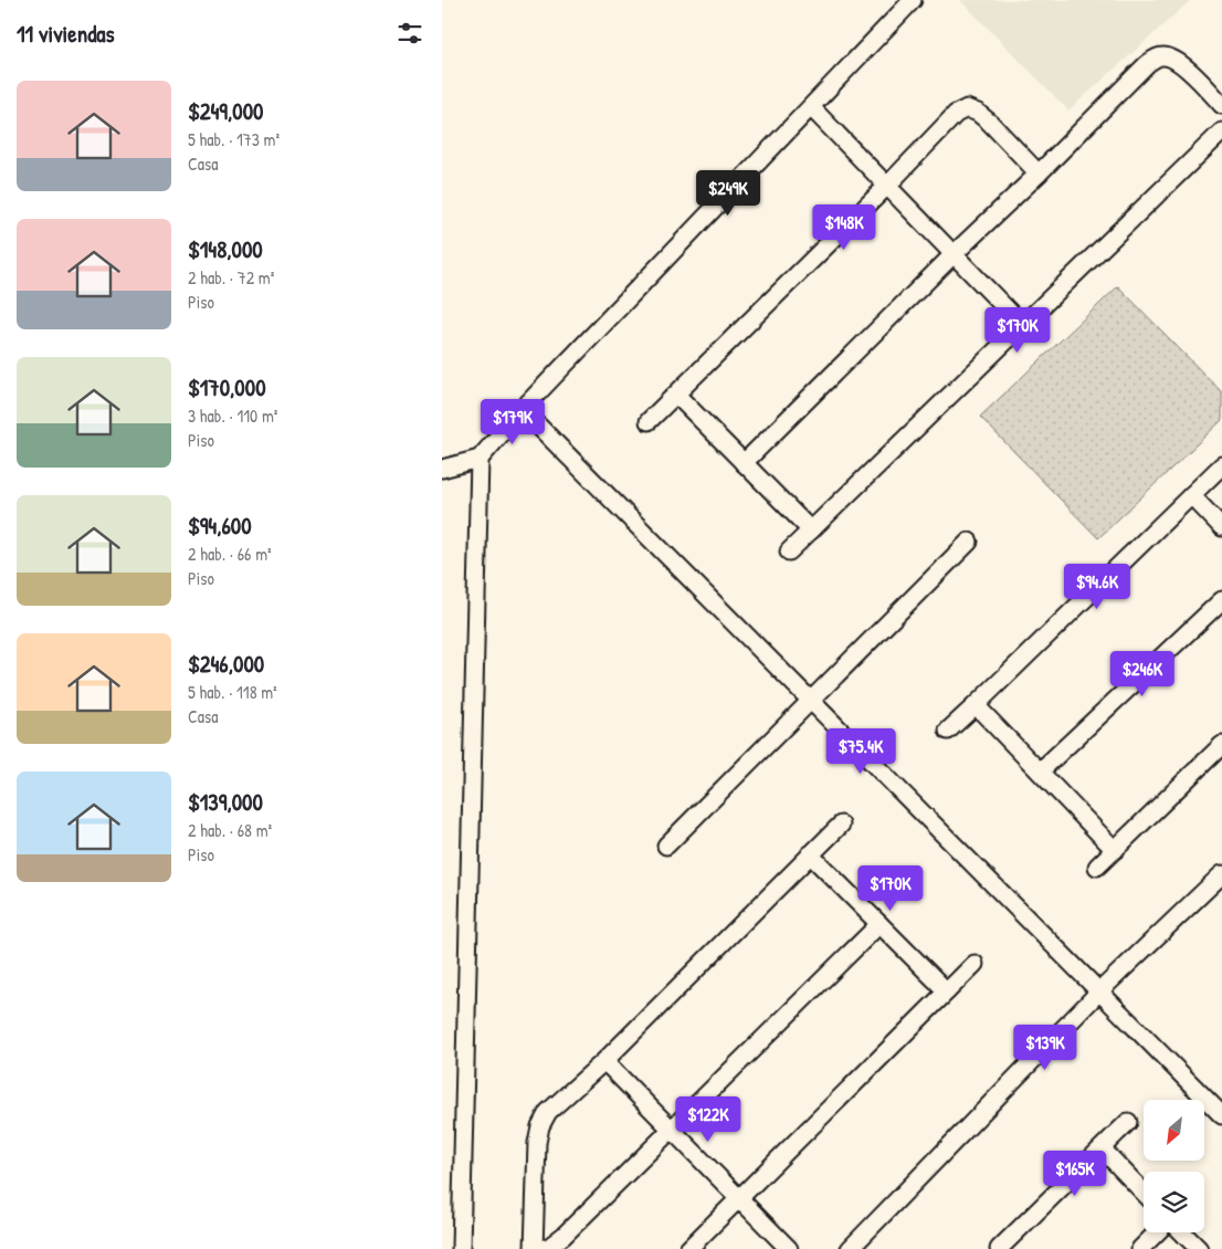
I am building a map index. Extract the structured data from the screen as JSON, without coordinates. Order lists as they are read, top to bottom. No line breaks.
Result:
{"north":"bottom left","page":{"heading":"11 viviendas","list":[{"name":"$249,000","note":"5 hab. · 173 m² · Casa"},{"name":"$148,000","note":"2 hab. · 72 m² · Piso"},{"name":"$170,000","note":"3 hab. · 110 m² · Piso"},{"name":"$94,600","note":"2 hab. · 66 m² · Piso"},{"name":"$246,000","note":"5 hab. · 118 m² · Casa"},{"name":"$139,000","note":"2 hab. · 68 m² · Piso"}],"price":["$249K","$148K","$170K","$179K","$94.6K","$246K","$75.4K","$170K","$139K","$122K","$165K"]}}
